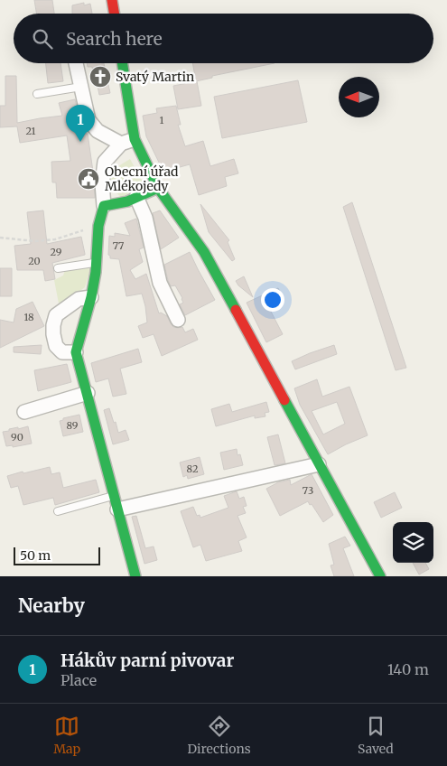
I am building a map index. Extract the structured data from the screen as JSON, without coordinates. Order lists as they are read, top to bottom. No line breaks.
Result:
{"places":{"church":["Svatý Martin"],"public building":["Obecní úřad Mlékojedy"]},"house_numbers":["1","21","77","29","20","18","89","90","82","73"],"scale_bar":"50 m","north":"left","page":{"search":"Search here","pins":"1","scale":"50 m","heading":"Nearby","list":[{"mark":"1","name":"Hákův parní pivovar","note":"Place","value":"140 m"}],"nav":["Map","Directions","Saved"]}}
